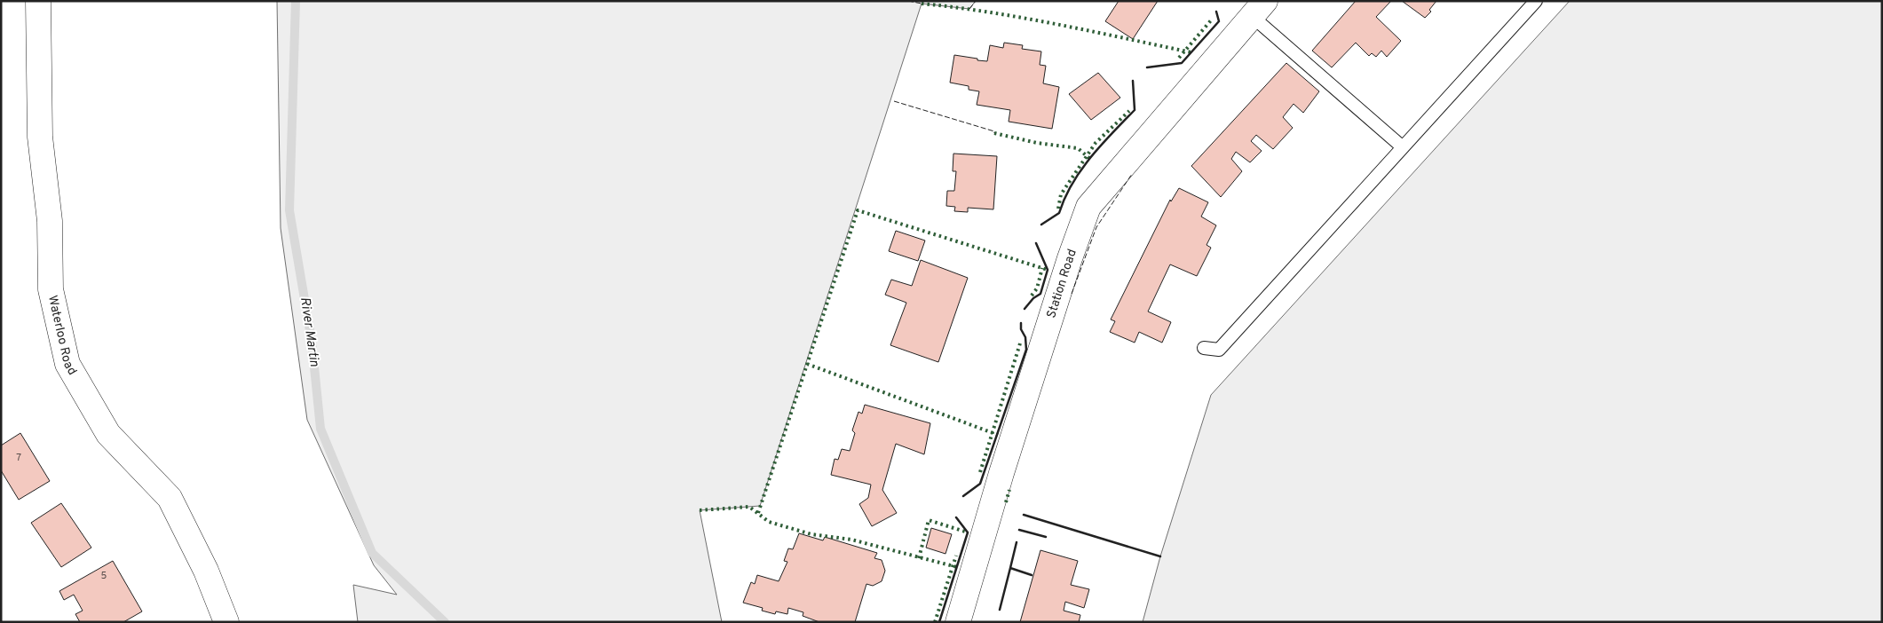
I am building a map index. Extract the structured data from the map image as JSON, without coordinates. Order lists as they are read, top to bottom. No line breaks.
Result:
{"streets":{"street":["Station Road","Waterloo Road"]},"water":["River Martin"],"house_numbers":["7","5"]}
